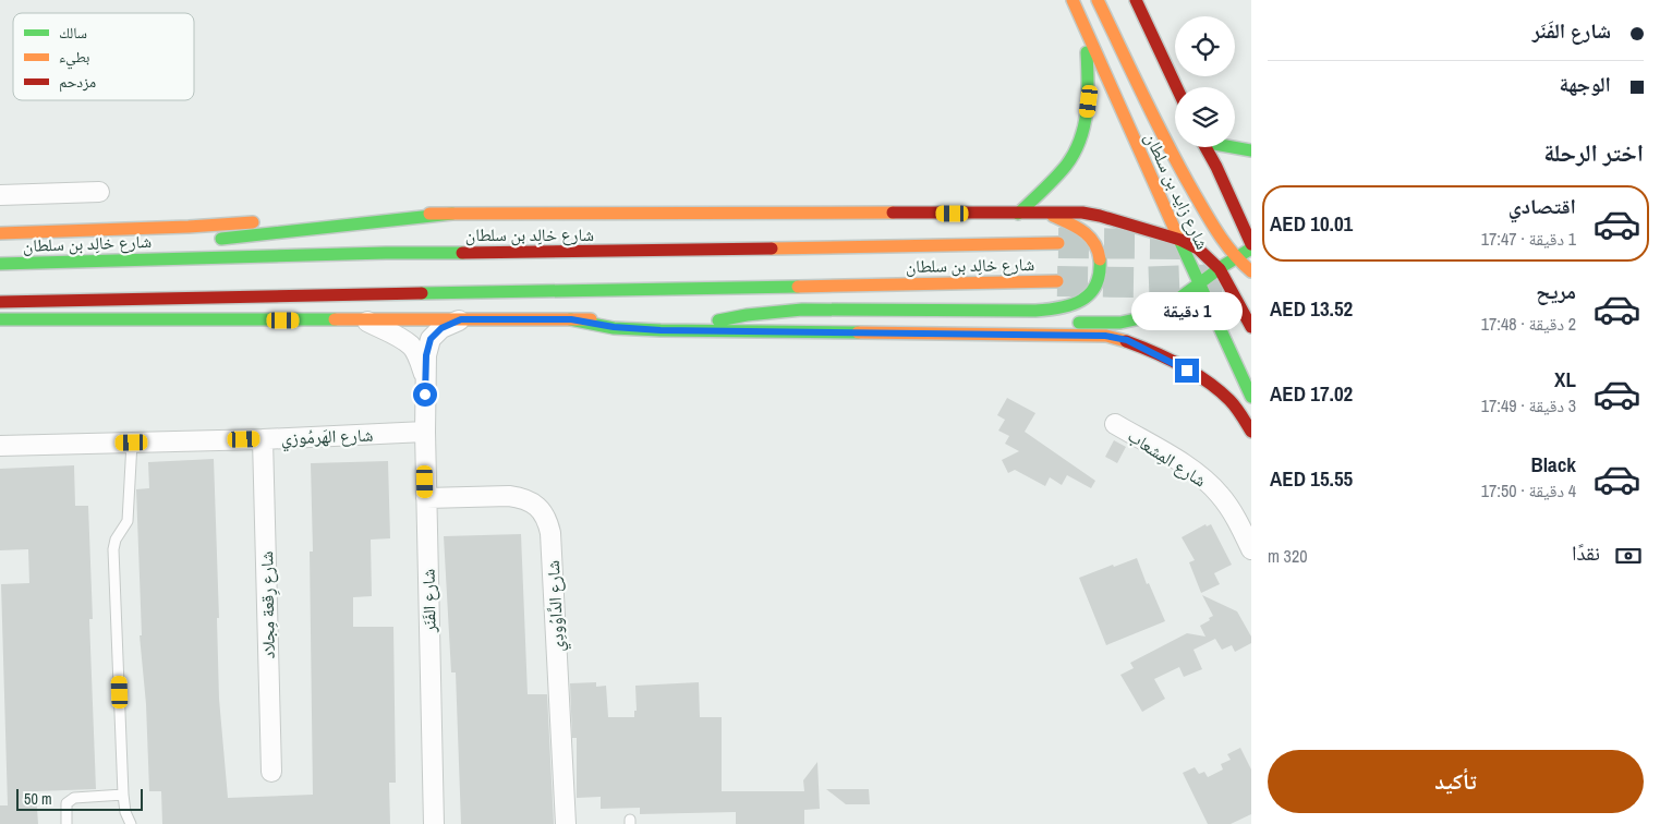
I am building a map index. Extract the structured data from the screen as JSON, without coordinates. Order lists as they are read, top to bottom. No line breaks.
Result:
{"streets":{"main road":["شارع زايد بن سلطان","شارع خالِد بن سلطان"],"street":["شارع الهَرمُوزي","شارع المِشعاب","شارع الفَنَر","شارع رِقعة مِجلاد","شارع الدَّاوُودِي"]},"crossings":[["شارع الهَرمُوزي","شارع الفَنَر"],["شارع الهَرمُوزي","شارع رِقعة مِجلاد"],["شارع الفَنَر","شارع الدَّاوُودِي"]],"legend":["سالك","بطيء","مزدحم"],"scale_bar":"50 m","page":{"banner":["شارع الفَنَر","الوجهة"],"heading":"اختر الرحلة","list":[{"name":"اقتصادي","note":"1 دقيقة · 17:47","value":"AED 10.01"},{"name":"مريح","note":"2 دقيقة · 17:48","value":"AED 13.52"},{"name":"XL","note":"3 دقيقة · 17:49","value":"AED 17.02"},{"name":"Black","note":"4 دقيقة · 17:50","value":"AED 15.55"}],"bubble":"1 دقيقة","pay":["نقدًا","320 m"],"buttons":"تأكيد","scale":"50 m"}}
